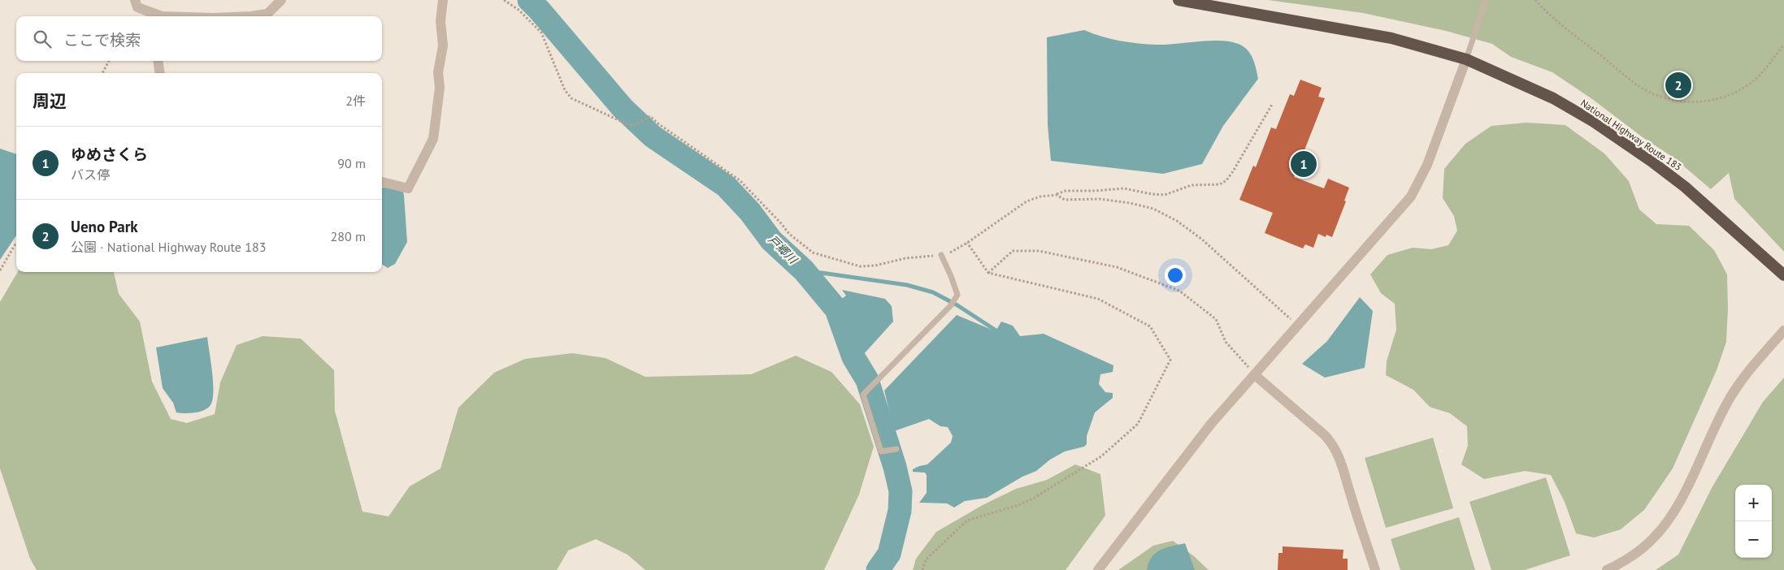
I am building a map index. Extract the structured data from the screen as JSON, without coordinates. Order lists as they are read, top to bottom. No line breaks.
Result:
{"streets":{"highway":["National Highway Route 183"]},"water":["戸郷川"],"page":{"search":"ここで検索","pins":["2","1"],"heading":["周辺","2件"],"list":[{"mark":"1","name":"ゆめさくら","note":"バス停","value":"90 m"},{"mark":"2","name":"Ueno Park","note":"公園 · National Highway Route 183","value":"280 m"}],"map_buttons":["+","−"]}}
